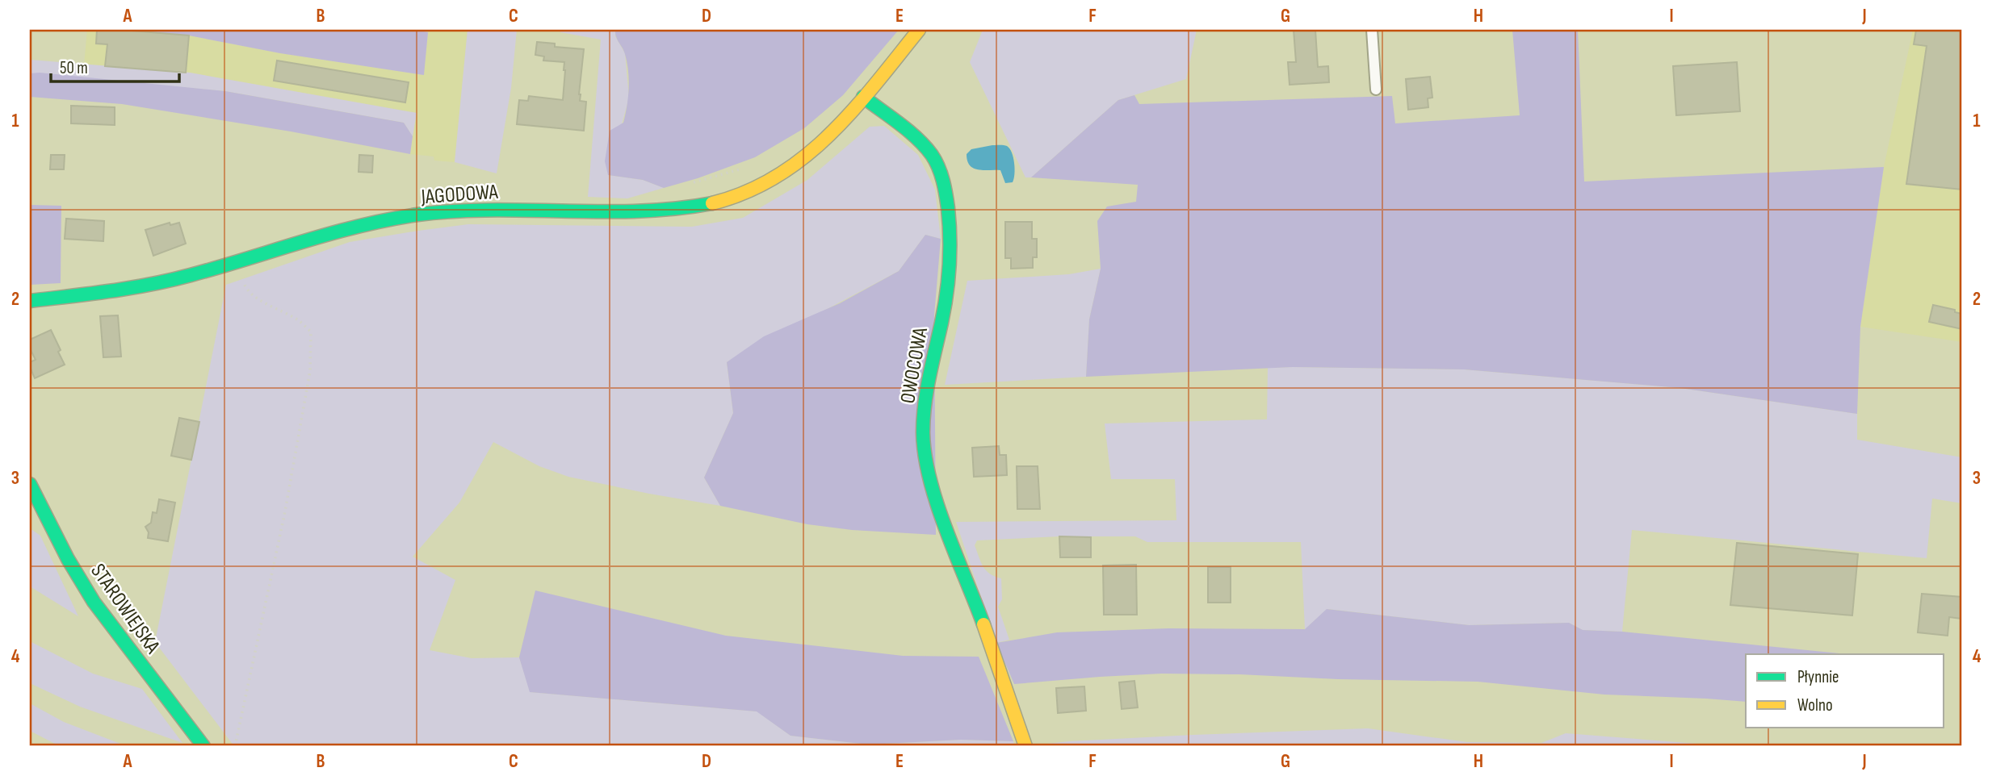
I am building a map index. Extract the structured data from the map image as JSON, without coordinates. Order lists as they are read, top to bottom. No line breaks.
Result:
{"streets":{"street":["JAGODOWA","OWOCOWA","STAROWIEJSKA"]},"crossings":[["JAGODOWA","OWOCOWA"]],"legend":["Płynnie","Wolno"],"scale_bar":"50 m","grid":{"columns":["A","B","C","D","E","F","G","H","I","J"],"rows":["1","2","3","4"]}}
